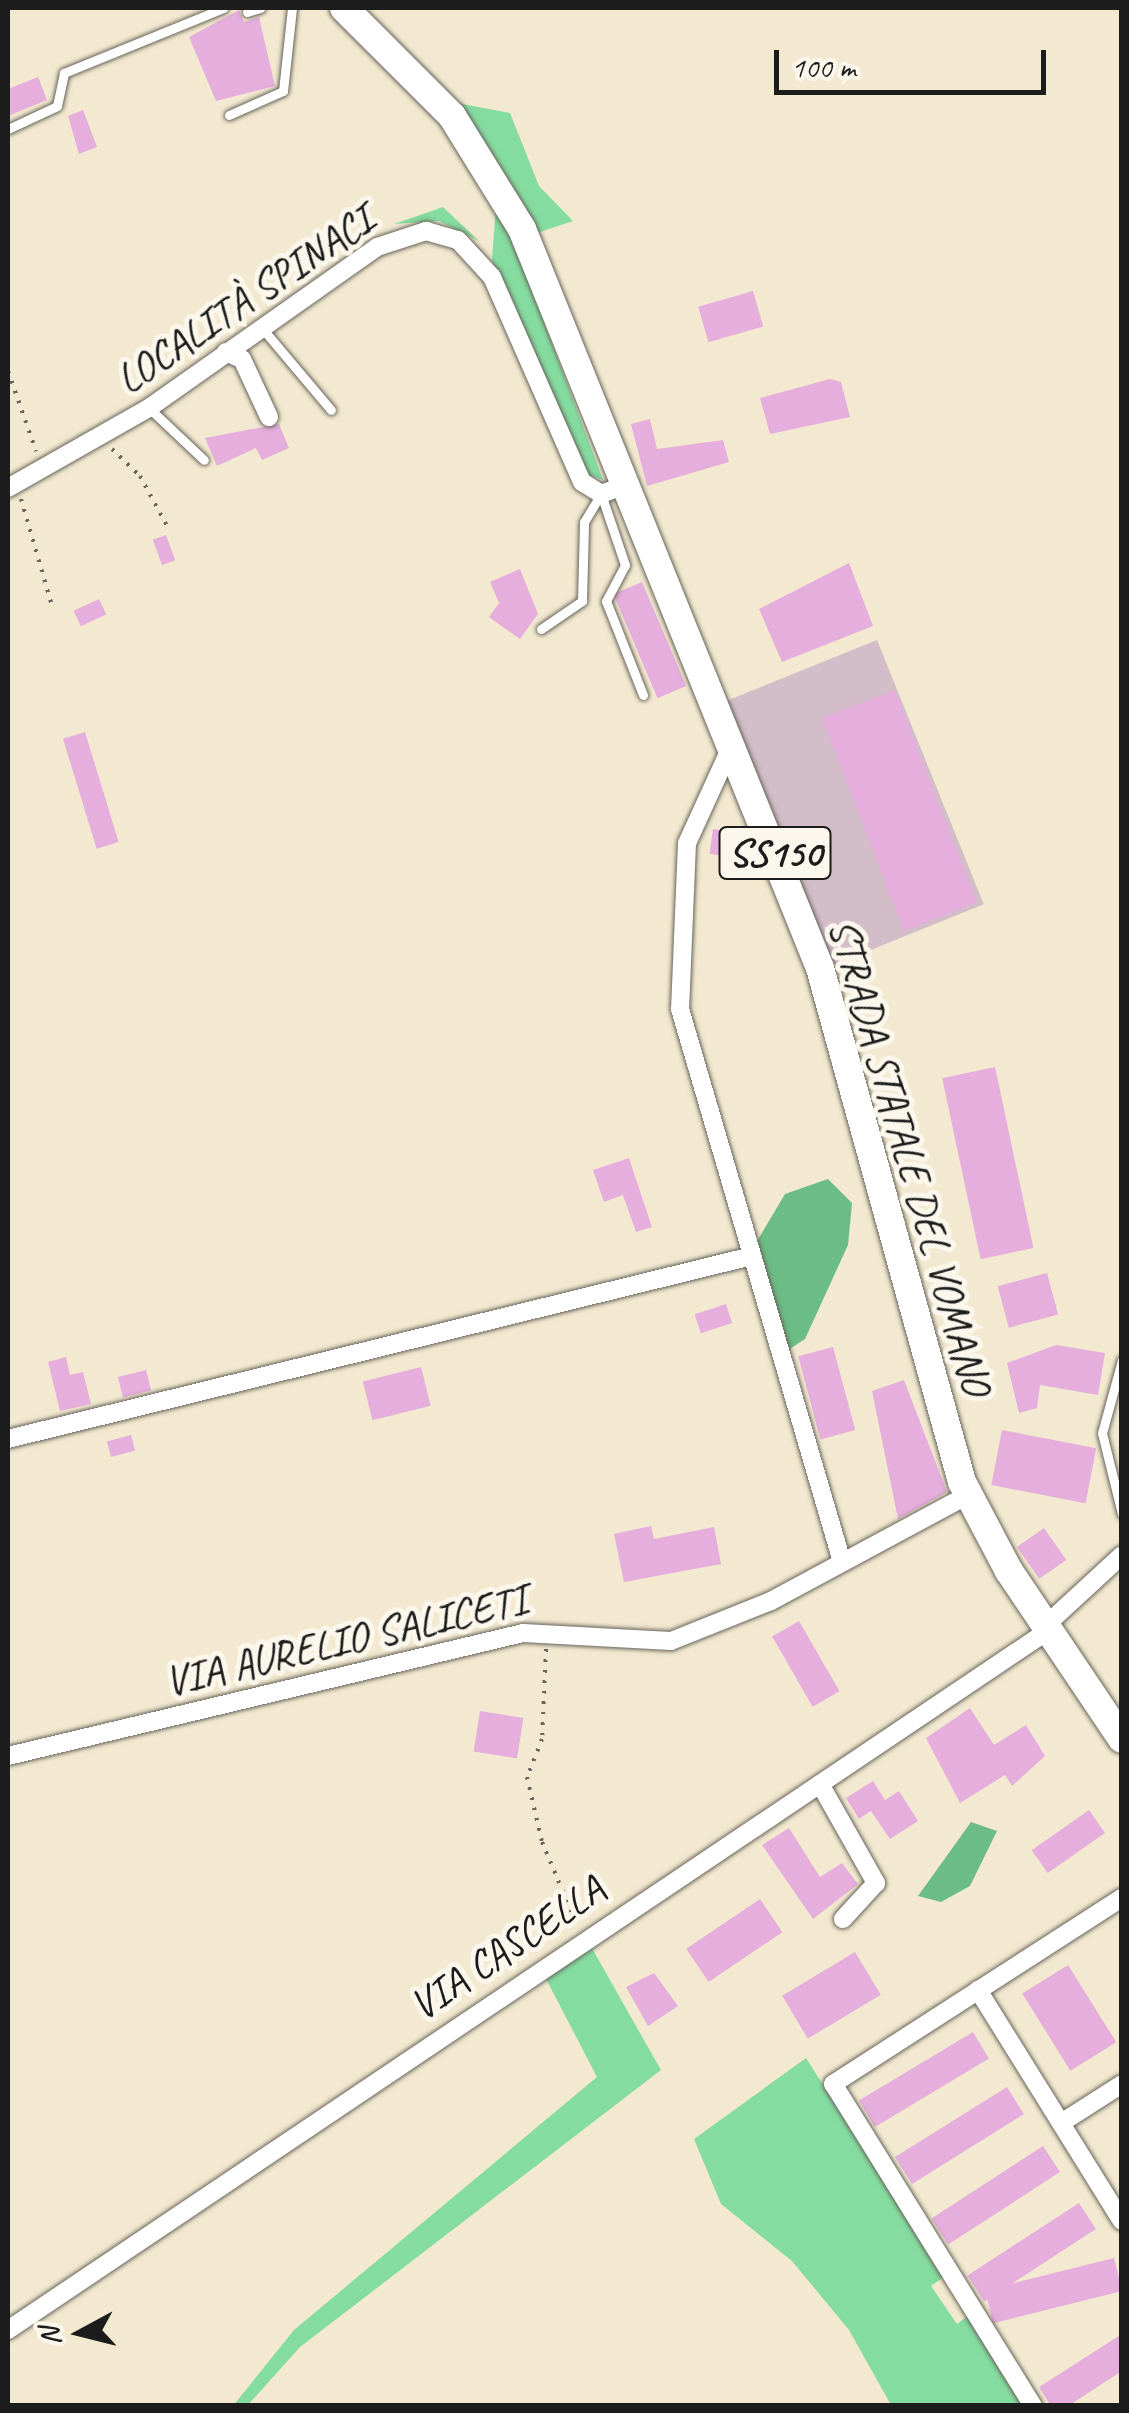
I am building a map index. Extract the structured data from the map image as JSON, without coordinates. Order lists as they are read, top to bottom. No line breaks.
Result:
{"streets":{"main road":["SS150","STRADA STATALE DEL VOMANO"],"street":["LOCALITÀ SPINACI","VIA AURELIO SALICETI","VIA CASCELLA"]},"crossings":[["LOCALITÀ SPINACI","STRADA STATALE DEL VOMANO"],["STRADA STATALE DEL VOMANO","VIA AURELIO SALICETI"],["STRADA STATALE DEL VOMANO","VIA CASCELLA"]],"scale_bar":"100 m","north":"left"}
